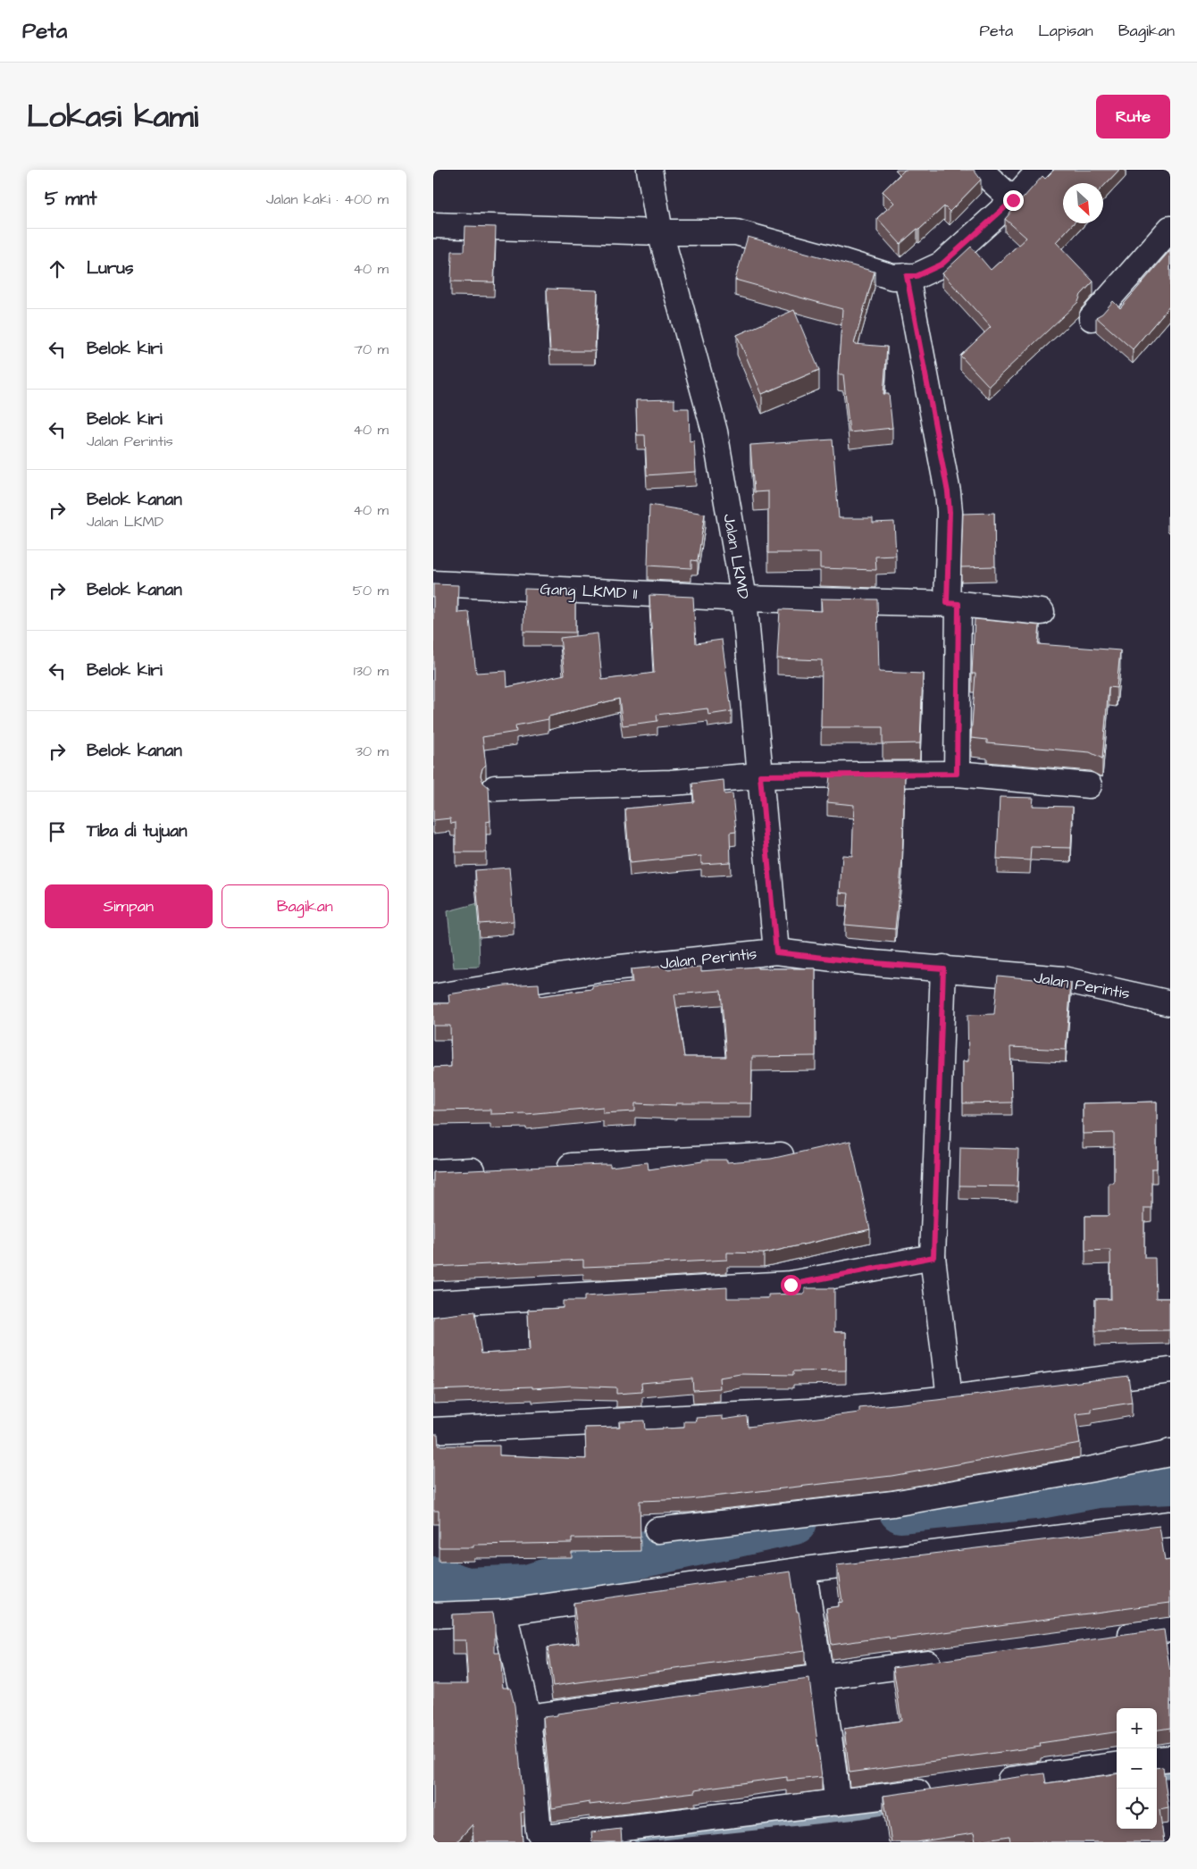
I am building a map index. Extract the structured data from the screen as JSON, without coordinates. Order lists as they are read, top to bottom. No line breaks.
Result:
{"streets":{"street":["Jalan LKMD","Gang LKMD 11","Jalan Perintis"]},"crossings":[["Jalan LKMD","Gang LKMD 11"],["Jalan LKMD","Jalan Perintis"]],"north":"bottom right","page":{"header":"Peta","nav":["Peta","Lapisan","Bagikan"],"title":"Lokasi kami","buttons":["Rute",["Simpan","Bagikan"]],"heading":["5 mnt","Jalan kaki · 400 m"],"list":[["Lurus","40 m"],["Belok kiri","70 m"],["Belok kiri","Jalan Perintis","40 m"],["Belok kanan","Jalan LKMD","40 m"],["Belok kanan","50 m"],["Belok kiri","130 m"],["Belok kanan","30 m"],"Tiba di tujuan"],"map_buttons":["+","−"]}}
